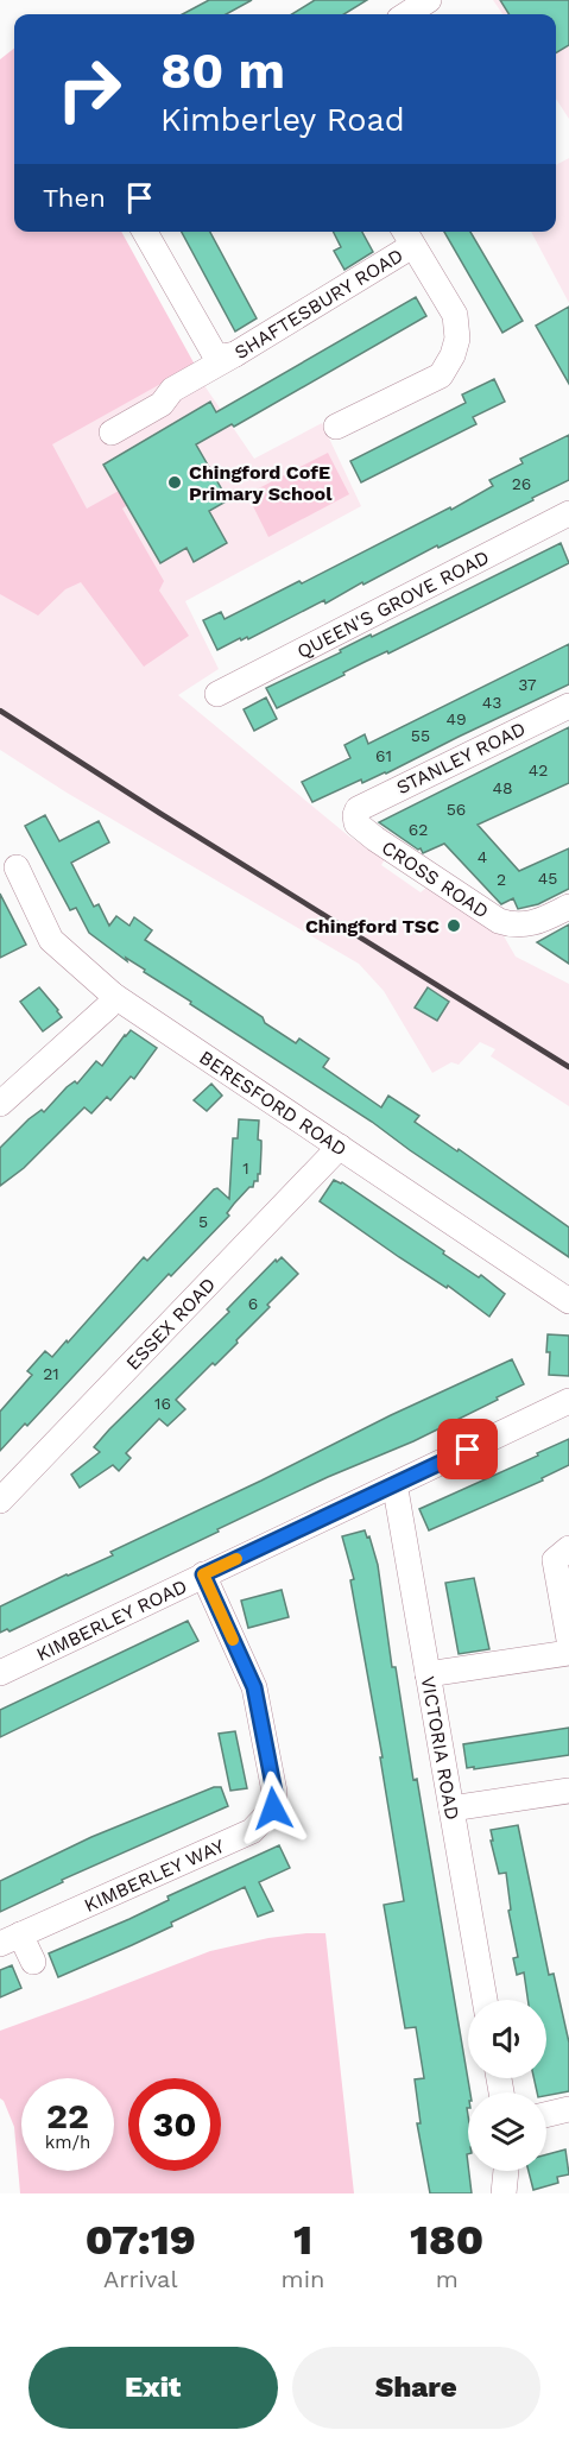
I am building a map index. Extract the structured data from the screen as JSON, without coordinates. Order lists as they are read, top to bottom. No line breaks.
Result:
{"streets":{"street":["SHAFTESBURY ROAD","QUEEN'S GROVE ROAD","STANLEY ROAD","CROSS ROAD","BERESFORD ROAD","ESSEX ROAD","KIMBERLEY ROAD","VICTORIA ROAD","KIMBERLEY WAY"]},"crossings":[["STANLEY ROAD","CROSS ROAD"],["BERESFORD ROAD","ESSEX ROAD"],["KIMBERLEY ROAD","VICTORIA ROAD"],["KIMBERLEY ROAD","KIMBERLEY WAY"]],"places":["Chingford CofE Primary School","Chingford TSC"],"house_numbers":["26","37","43","49","55","61","42","48","56","62","4","45","2","1","5","6","21","16"],"page":{"turn":["80 m","Kimberley Road"],"then":"Then","speed":"22 km/h","limit":"30","eta":["07:19","Arrival","1","min","180","m"],"buttons":["Exit","Share"]}}
